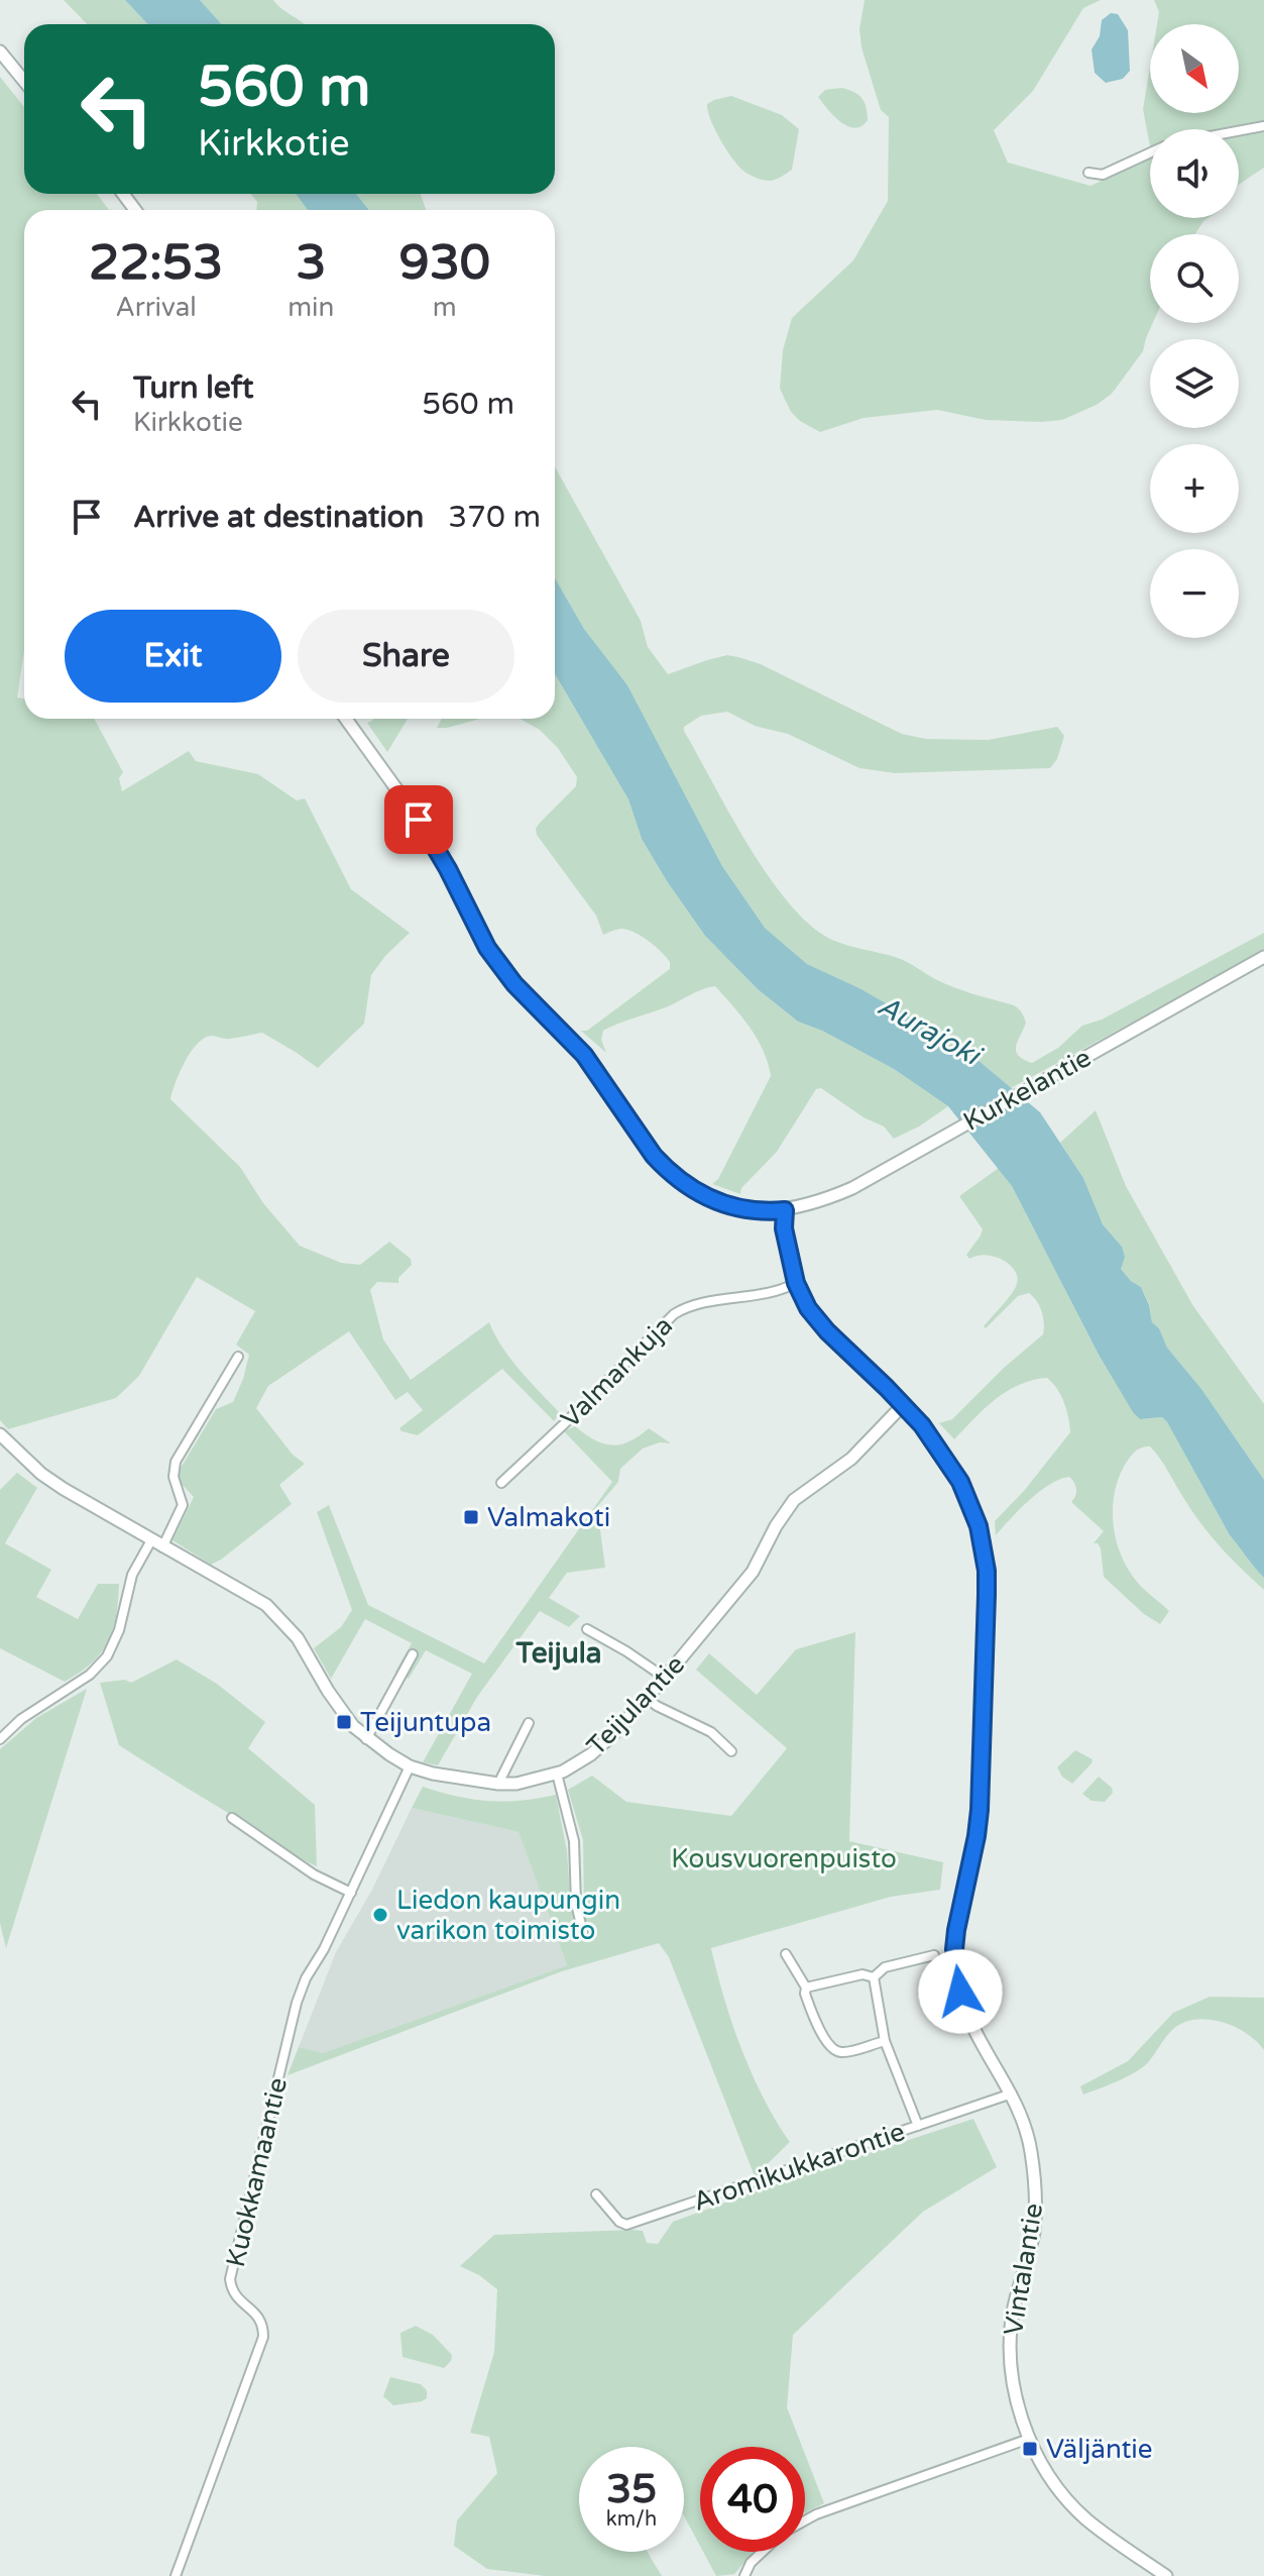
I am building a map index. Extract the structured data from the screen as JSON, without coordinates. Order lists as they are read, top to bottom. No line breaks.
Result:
{"streets":{"street":["Kurkelantie","Valmankuja","Teijulantie","Aromikukkarontie","Kuokkamaantie","Vintalantie"]},"crossings":[["Kurkelantie","Vintalantie"],["Valmankuja","Vintalantie"],["Teijulantie","Kuokkamaantie"],["Teijulantie","Vintalantie"],["Aromikukkarontie","Vintalantie"]],"districts":["Teijula"],"water":["Aurajoki"],"parks":["Kousvuorenpuisto"],"places":{"transit":["Valmakoti","Teijuntupa","Väljäntie"],"other":["Liedon kaupungin varikon toimisto"]},"north":"bottom right","page":{"map_buttons":["+","−"],"turn":["560 m","Kirkkotie"],"eta":["22:53","Arrival","3","min","930","m"],"list":[{"name":"Turn left","note":"Kirkkotie","value":"560 m"},{"name":"Arrive at destination","value":"370 m"}],"buttons":["Exit","Share"],"speed":"35 km/h","limit":"40"}}
